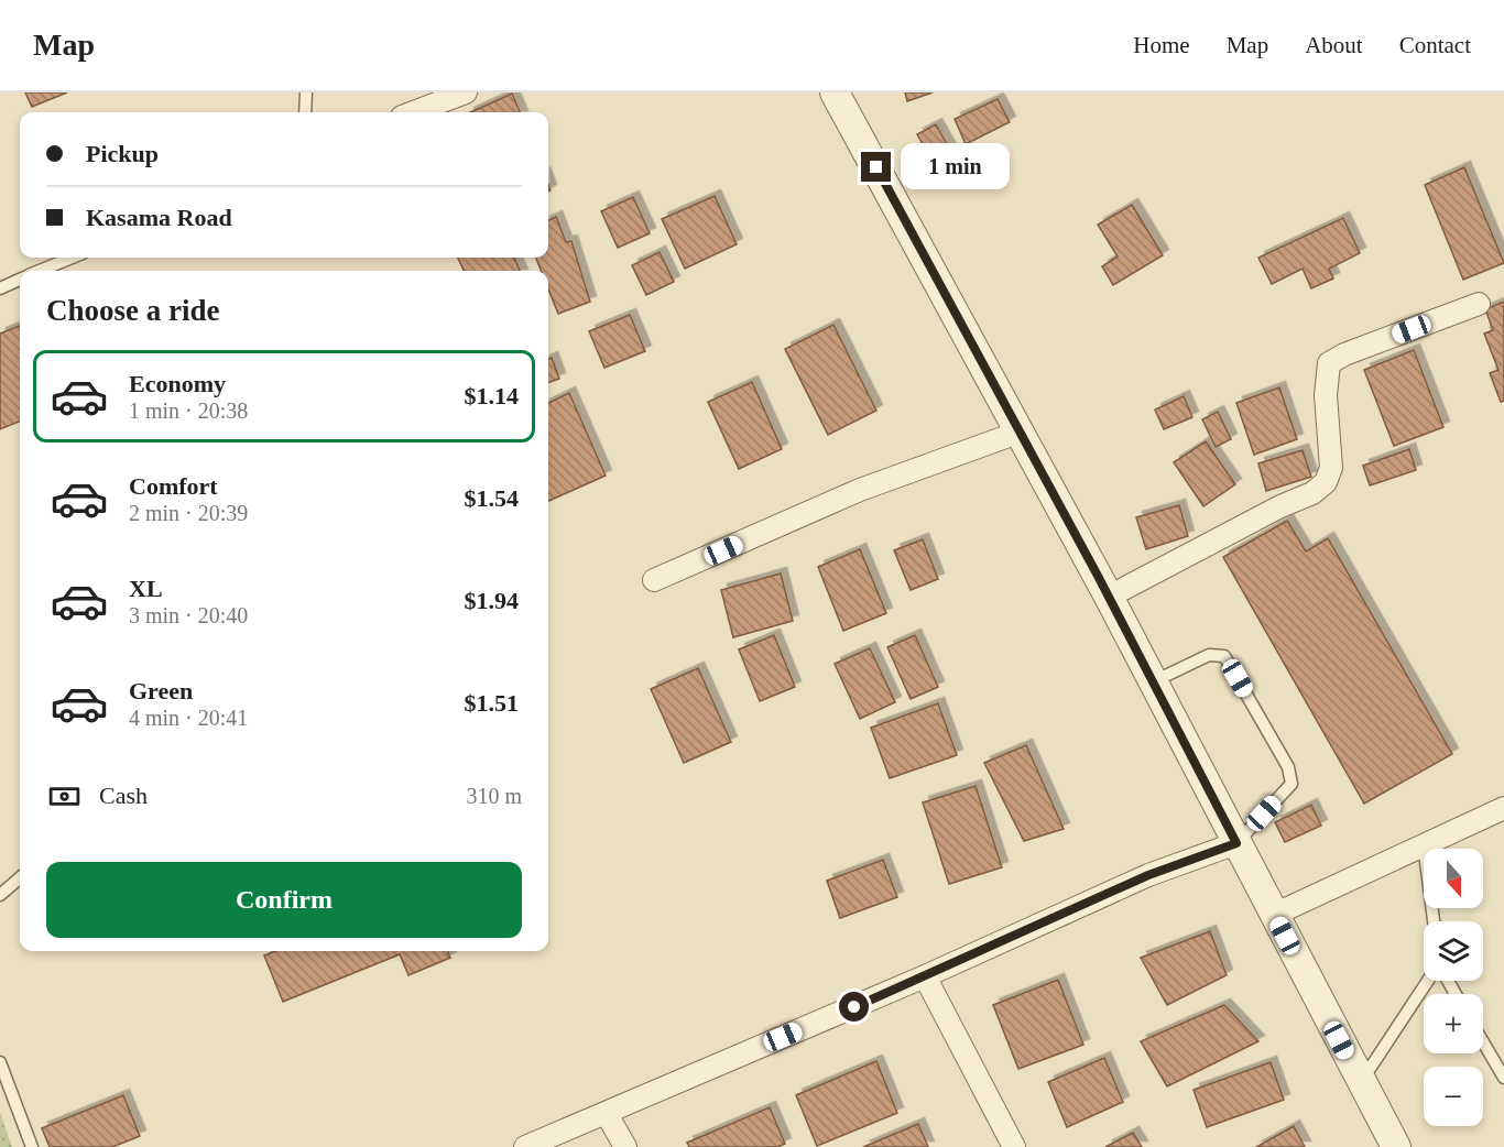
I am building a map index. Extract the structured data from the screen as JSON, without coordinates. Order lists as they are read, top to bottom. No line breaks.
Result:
{"north":"bottom","page":{"header":"Map","nav":["Home","Map","About","Contact"],"banner":["Pickup","Kasama Road"],"bubble":"1 min","heading":"Choose a ride","list":[{"name":"Economy","note":"1 min · 20:38","value":"$1.14"},{"name":"Comfort","note":"2 min · 20:39","value":"$1.54"},{"name":"XL","note":"3 min · 20:40","value":"$1.94"},{"name":"Green","note":"4 min · 20:41","value":"$1.51"}],"pay":["Cash","310 m"],"map_buttons":["+","−"],"buttons":"Confirm"}}
